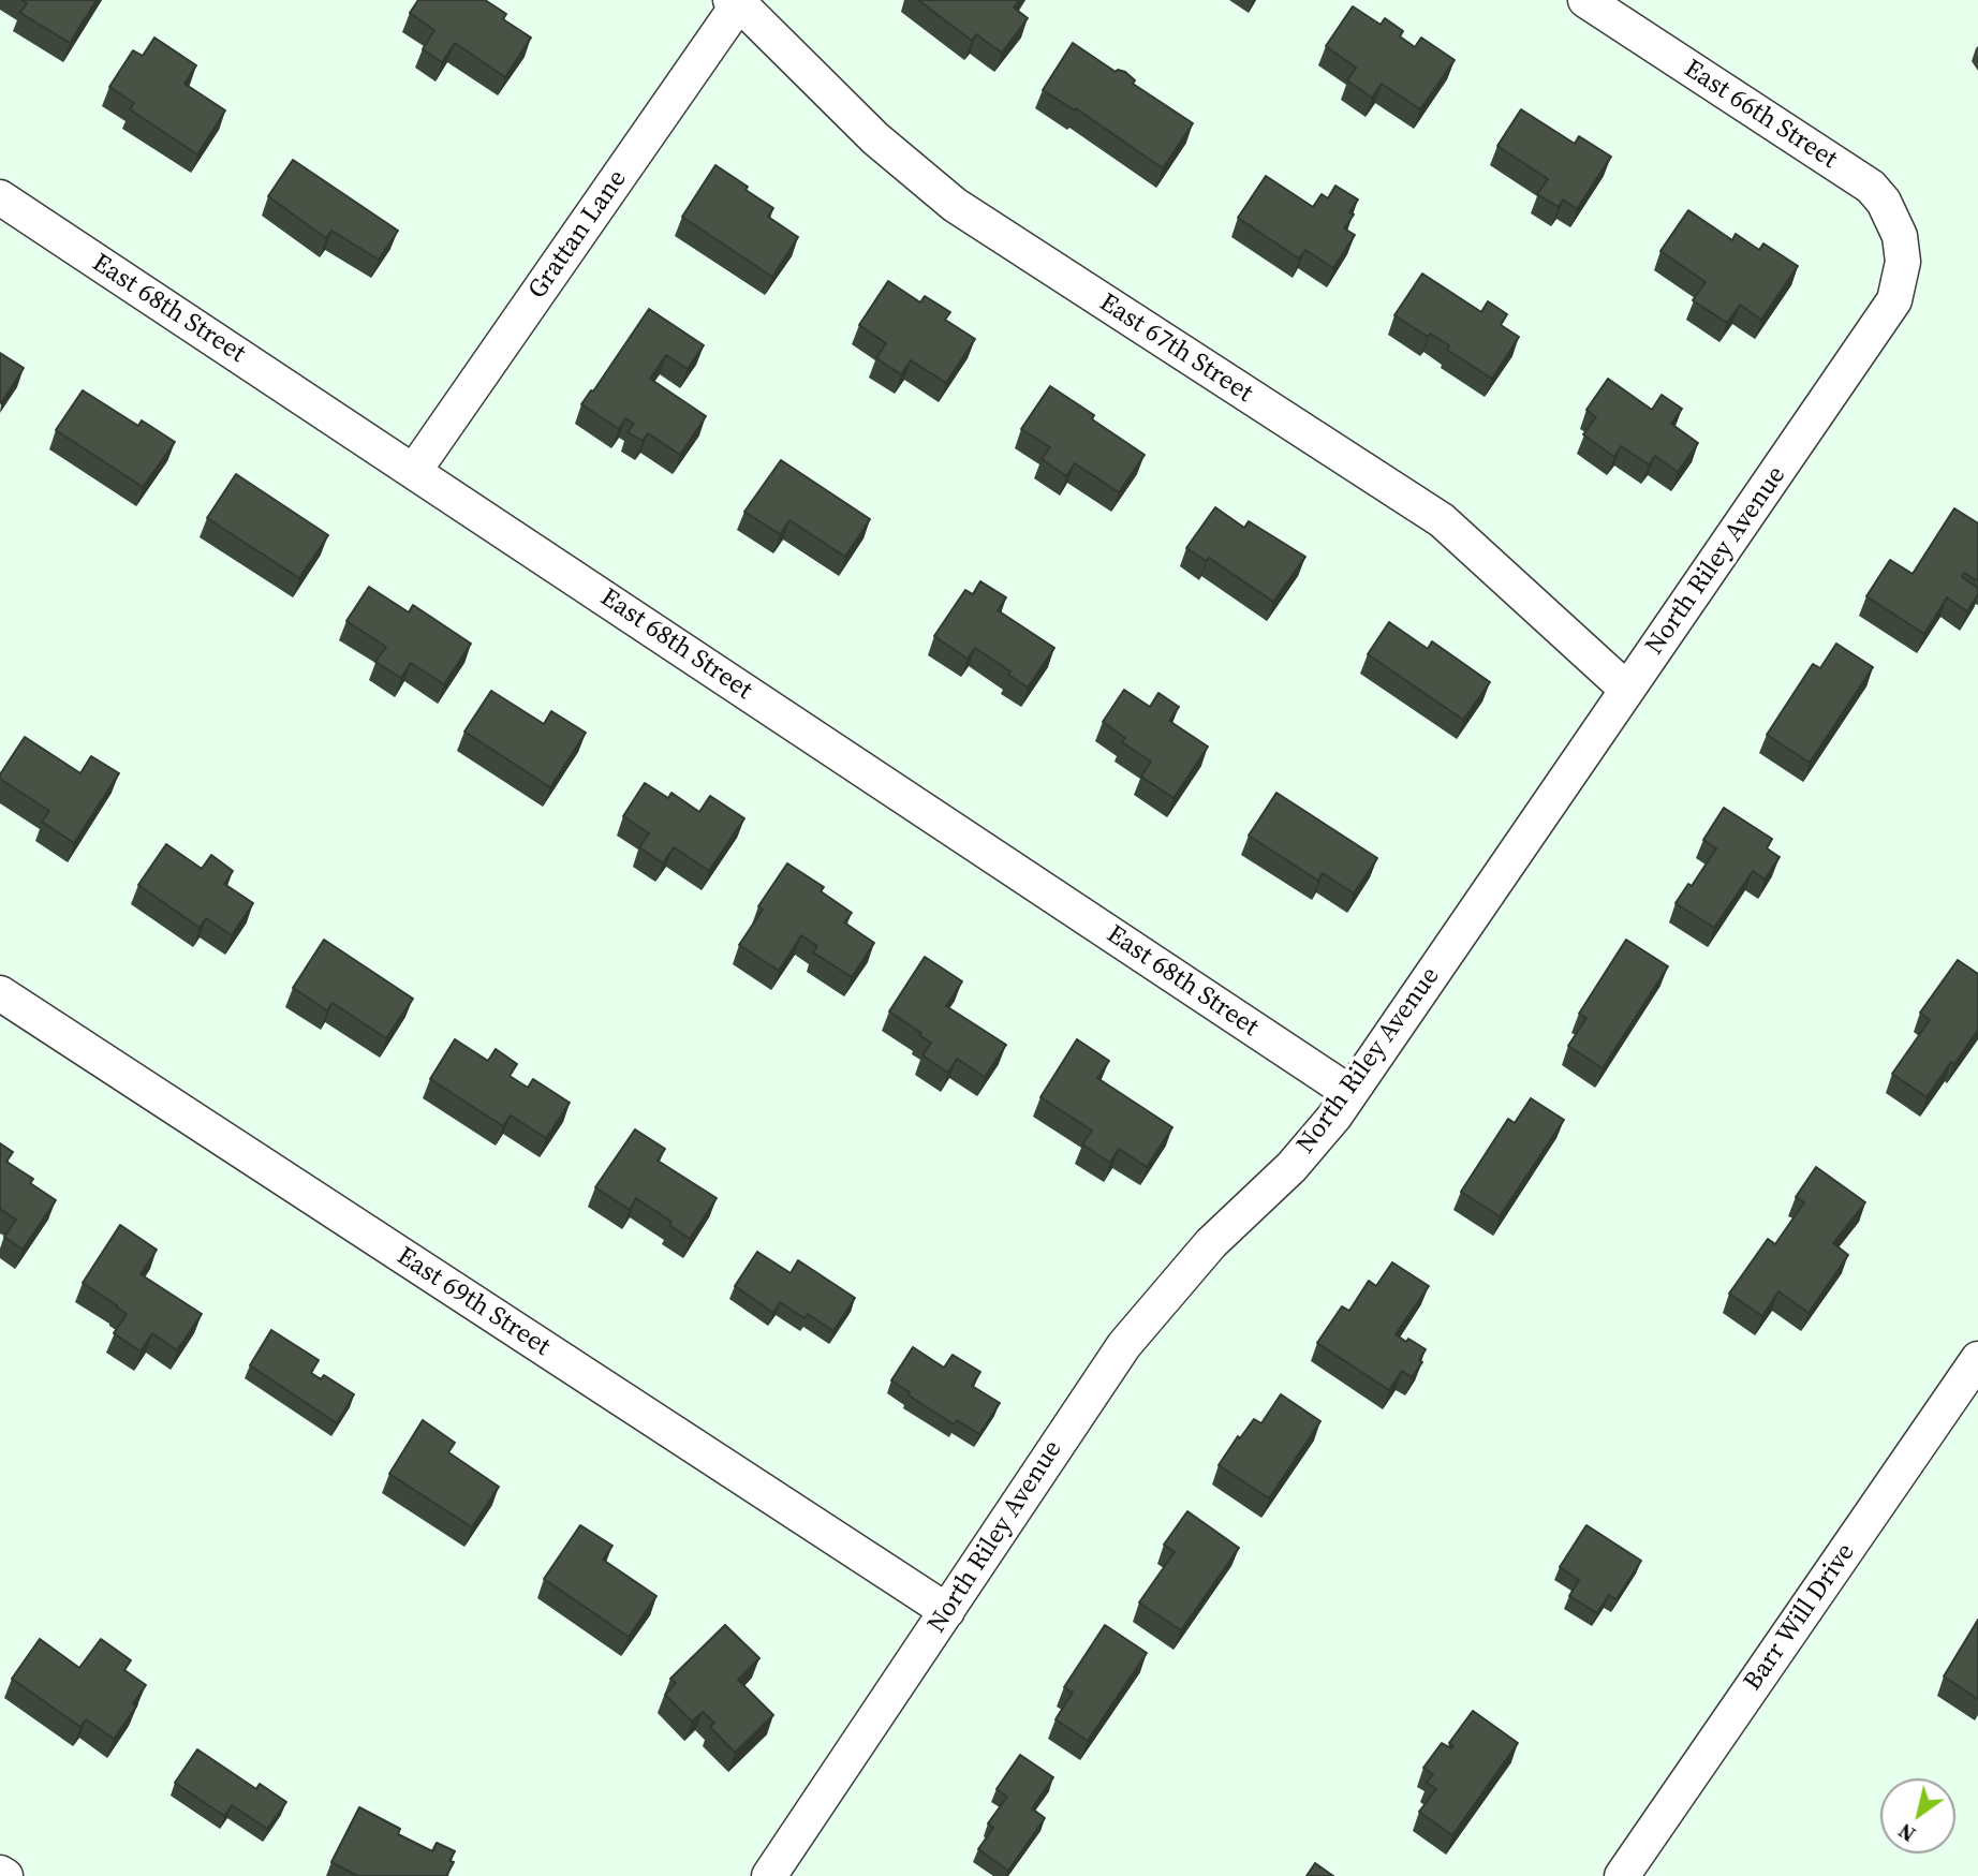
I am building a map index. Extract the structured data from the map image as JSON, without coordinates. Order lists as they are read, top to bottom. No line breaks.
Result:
{"streets":{"street":["East 66th Street","Grattan Lane","East 68th Street","East 67th Street","North Riley Avenue","East 69th Street","Barr Will Drive"]},"crossings":[["East 66th Street","North Riley Avenue"],["Grattan Lane","East 68th Street"],["Grattan Lane","East 67th Street"],["East 68th Street","North Riley Avenue"],["East 67th Street","North Riley Avenue"],["North Riley Avenue","East 69th Street"]],"north":"bottom left"}
